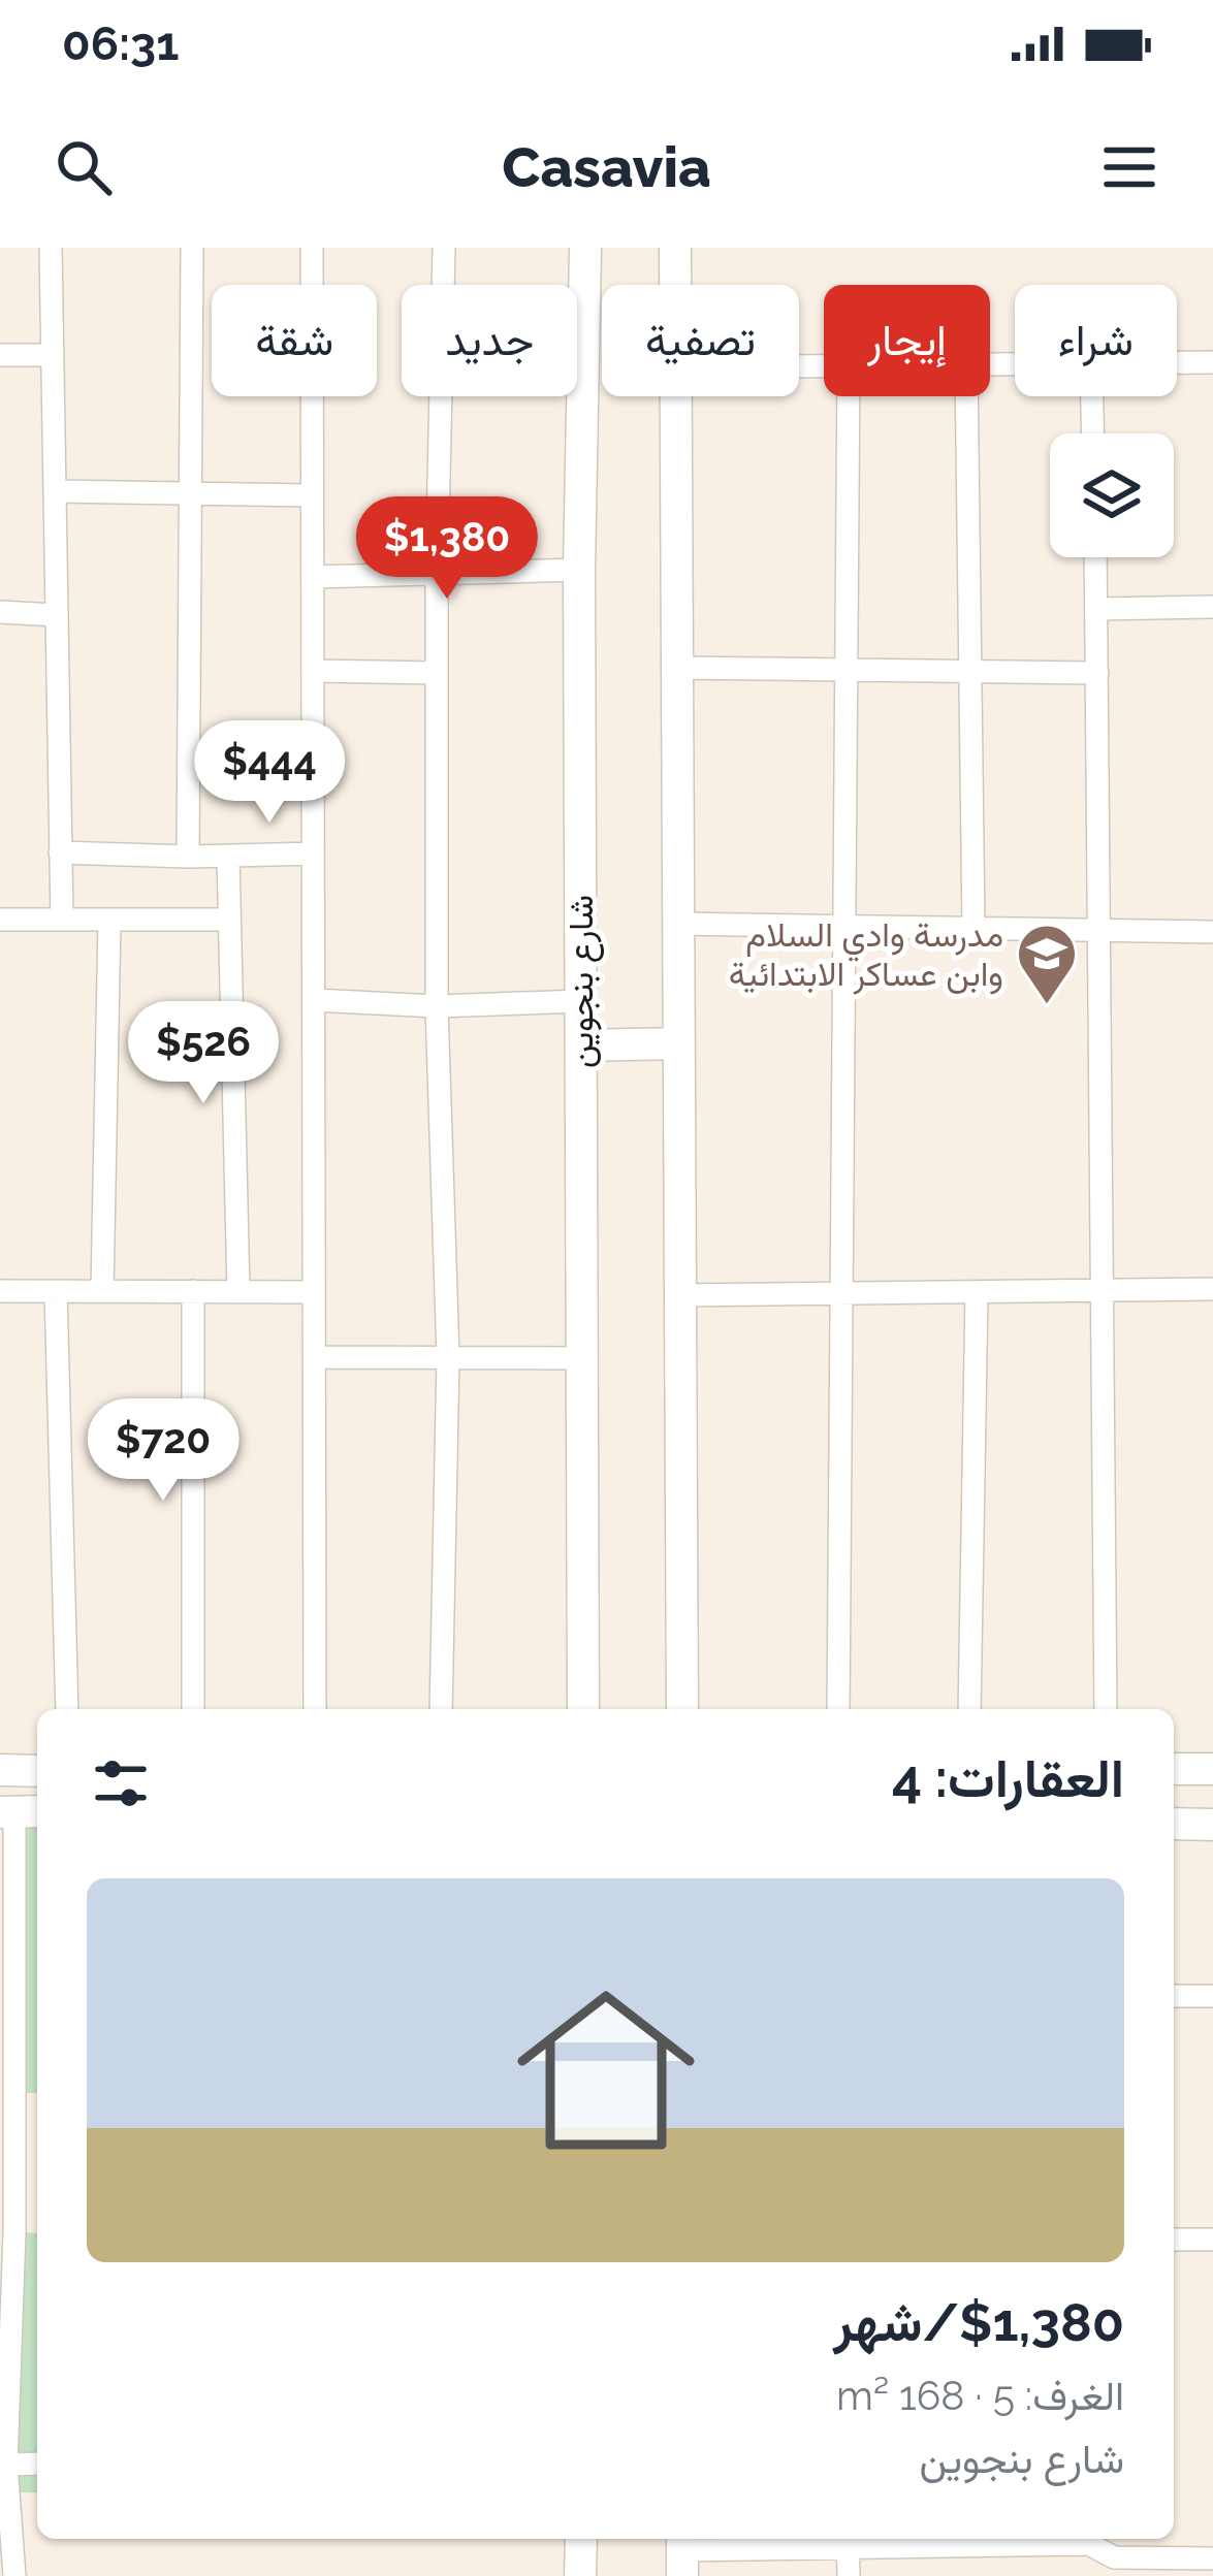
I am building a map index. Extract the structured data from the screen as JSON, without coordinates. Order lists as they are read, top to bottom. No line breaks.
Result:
{"streets":{"street":["شارع بنجوين"]},"places":{"school or university":["مدرسة وادي السلام وابن عساكر الابتدائية"]},"page":{"status":"06:31","header":"Casavia","chip":["شراء","إيجار","تصفية","جديد","شقة"],"price":["$1,380","$444","$526","$720"],"heading":"العقارات: 4","list":[{"name":"$1,380/شهر","note":"الغرف: 5 · 168 m² · شارع بنجوين"}]}}
